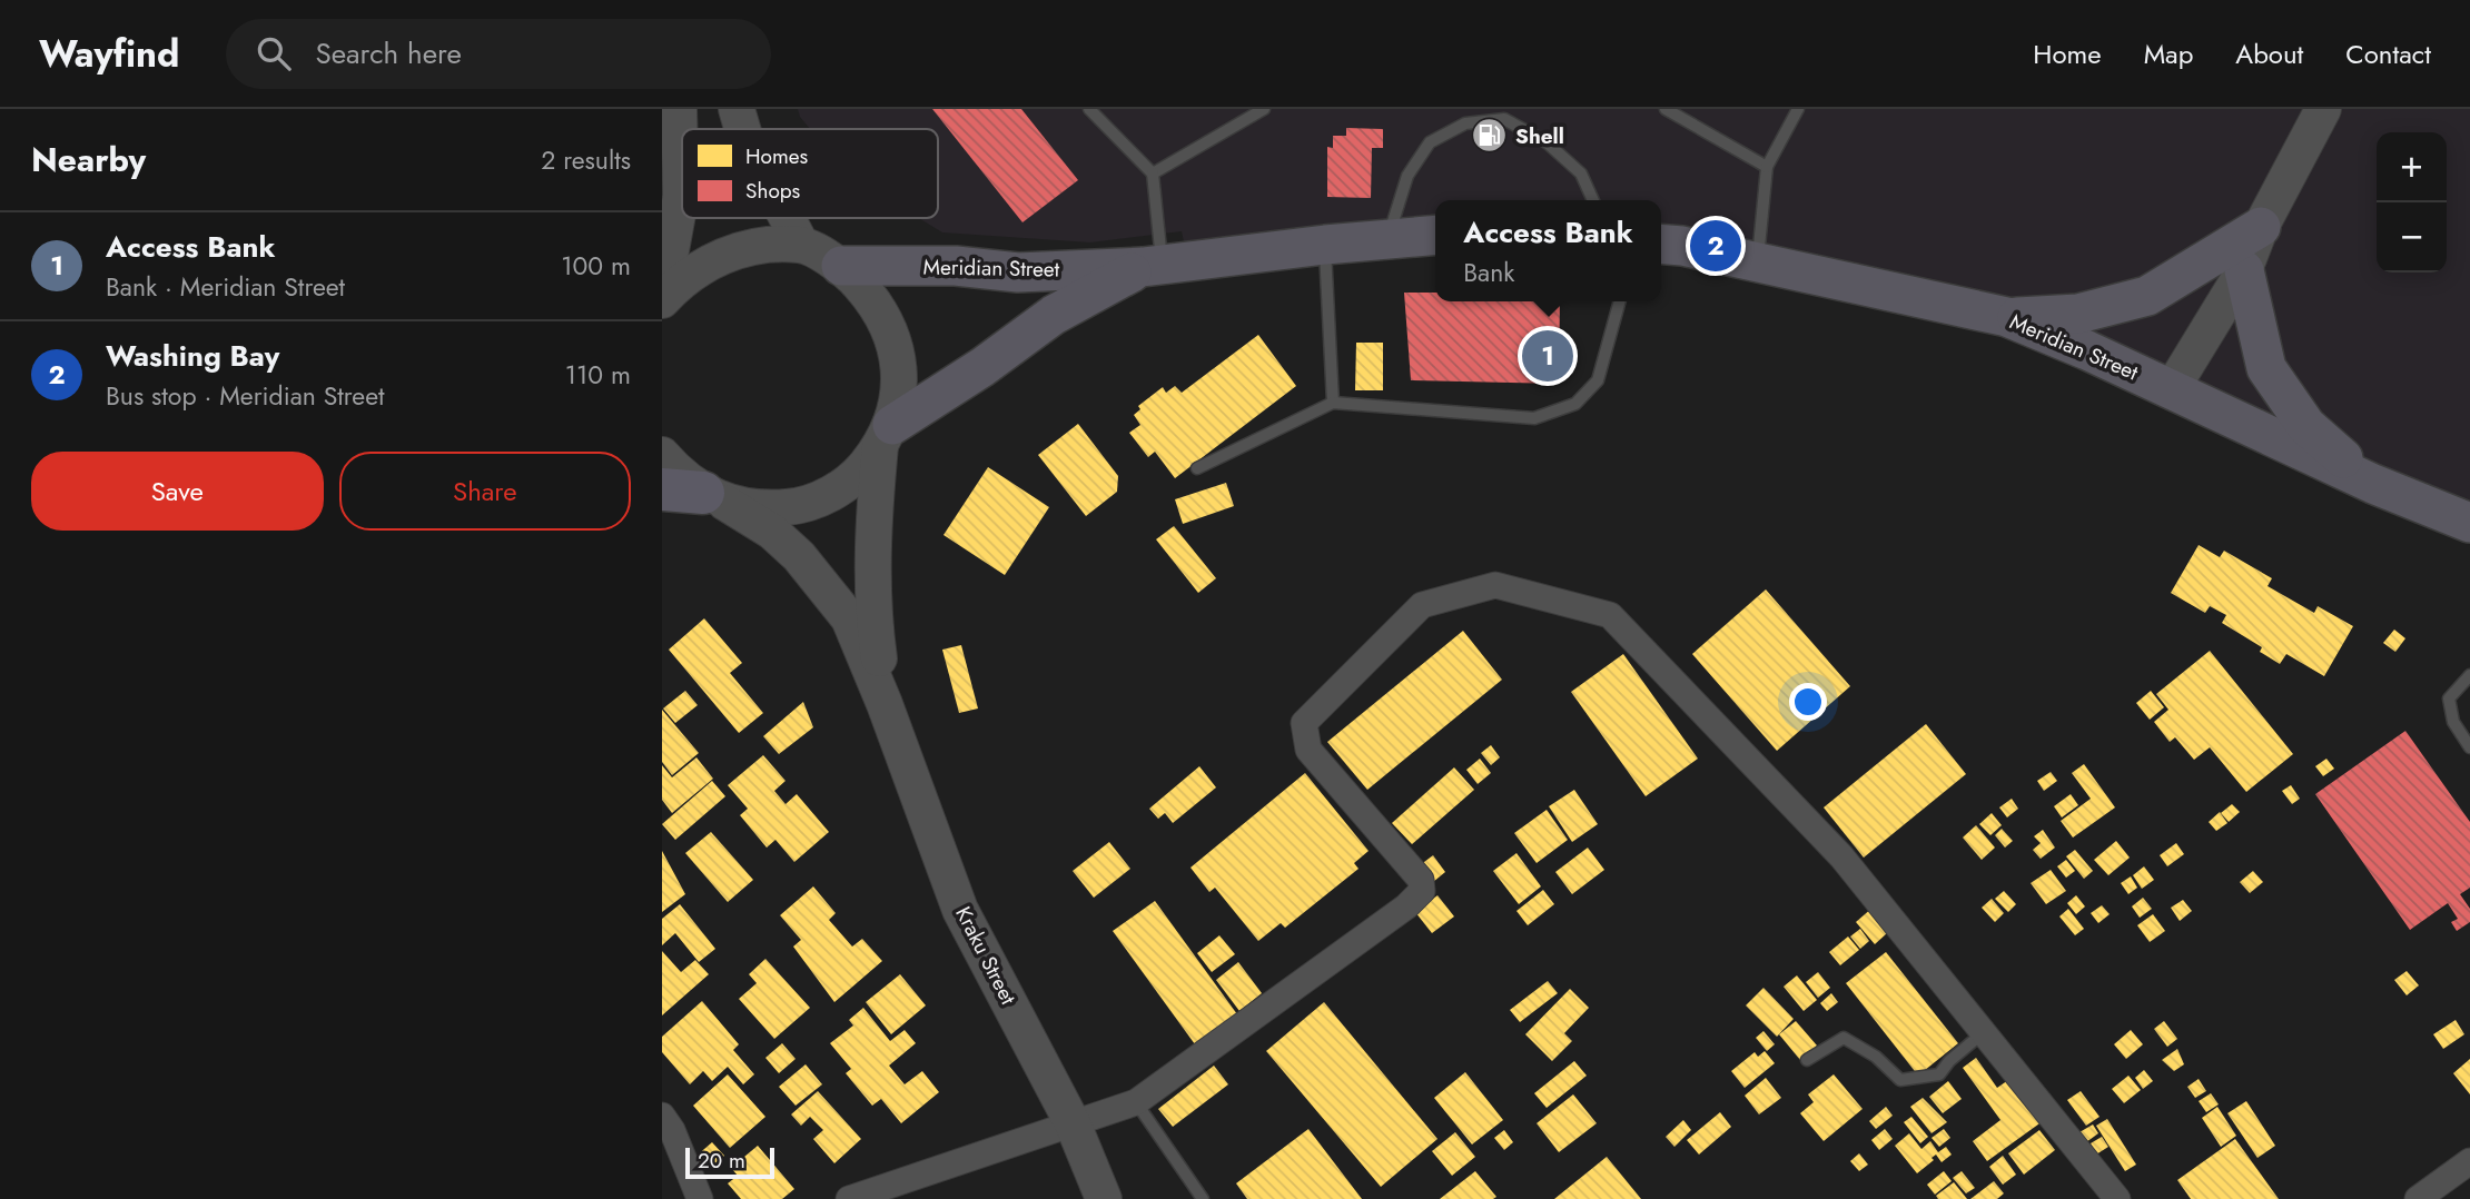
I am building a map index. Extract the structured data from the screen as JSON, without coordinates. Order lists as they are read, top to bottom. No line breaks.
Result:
{"streets":{"main road":["Meridian Street","Kraku Street"]},"crossings":[["Meridian Street","Kraku Street"]],"places":{"fuel station":["Shell"]},"legend":["Homes","Shops"],"scale_bar":"20 m","page":{"header":"Wayfind","search":"Search here","nav":["Home","Map","About","Contact"],"heading":["Nearby","2 results"],"map_buttons":["+","−"],"popup":["Access Bank","Bank"],"list":[{"mark":"1","name":"Access Bank","note":"Bank · Meridian Street","value":"100 m"},{"mark":"2","name":"Washing Bay","note":"Bus stop · Meridian Street","value":"110 m"}],"pins":["2","1"],"buttons":["Save","Share"],"scale":"20 m"}}
